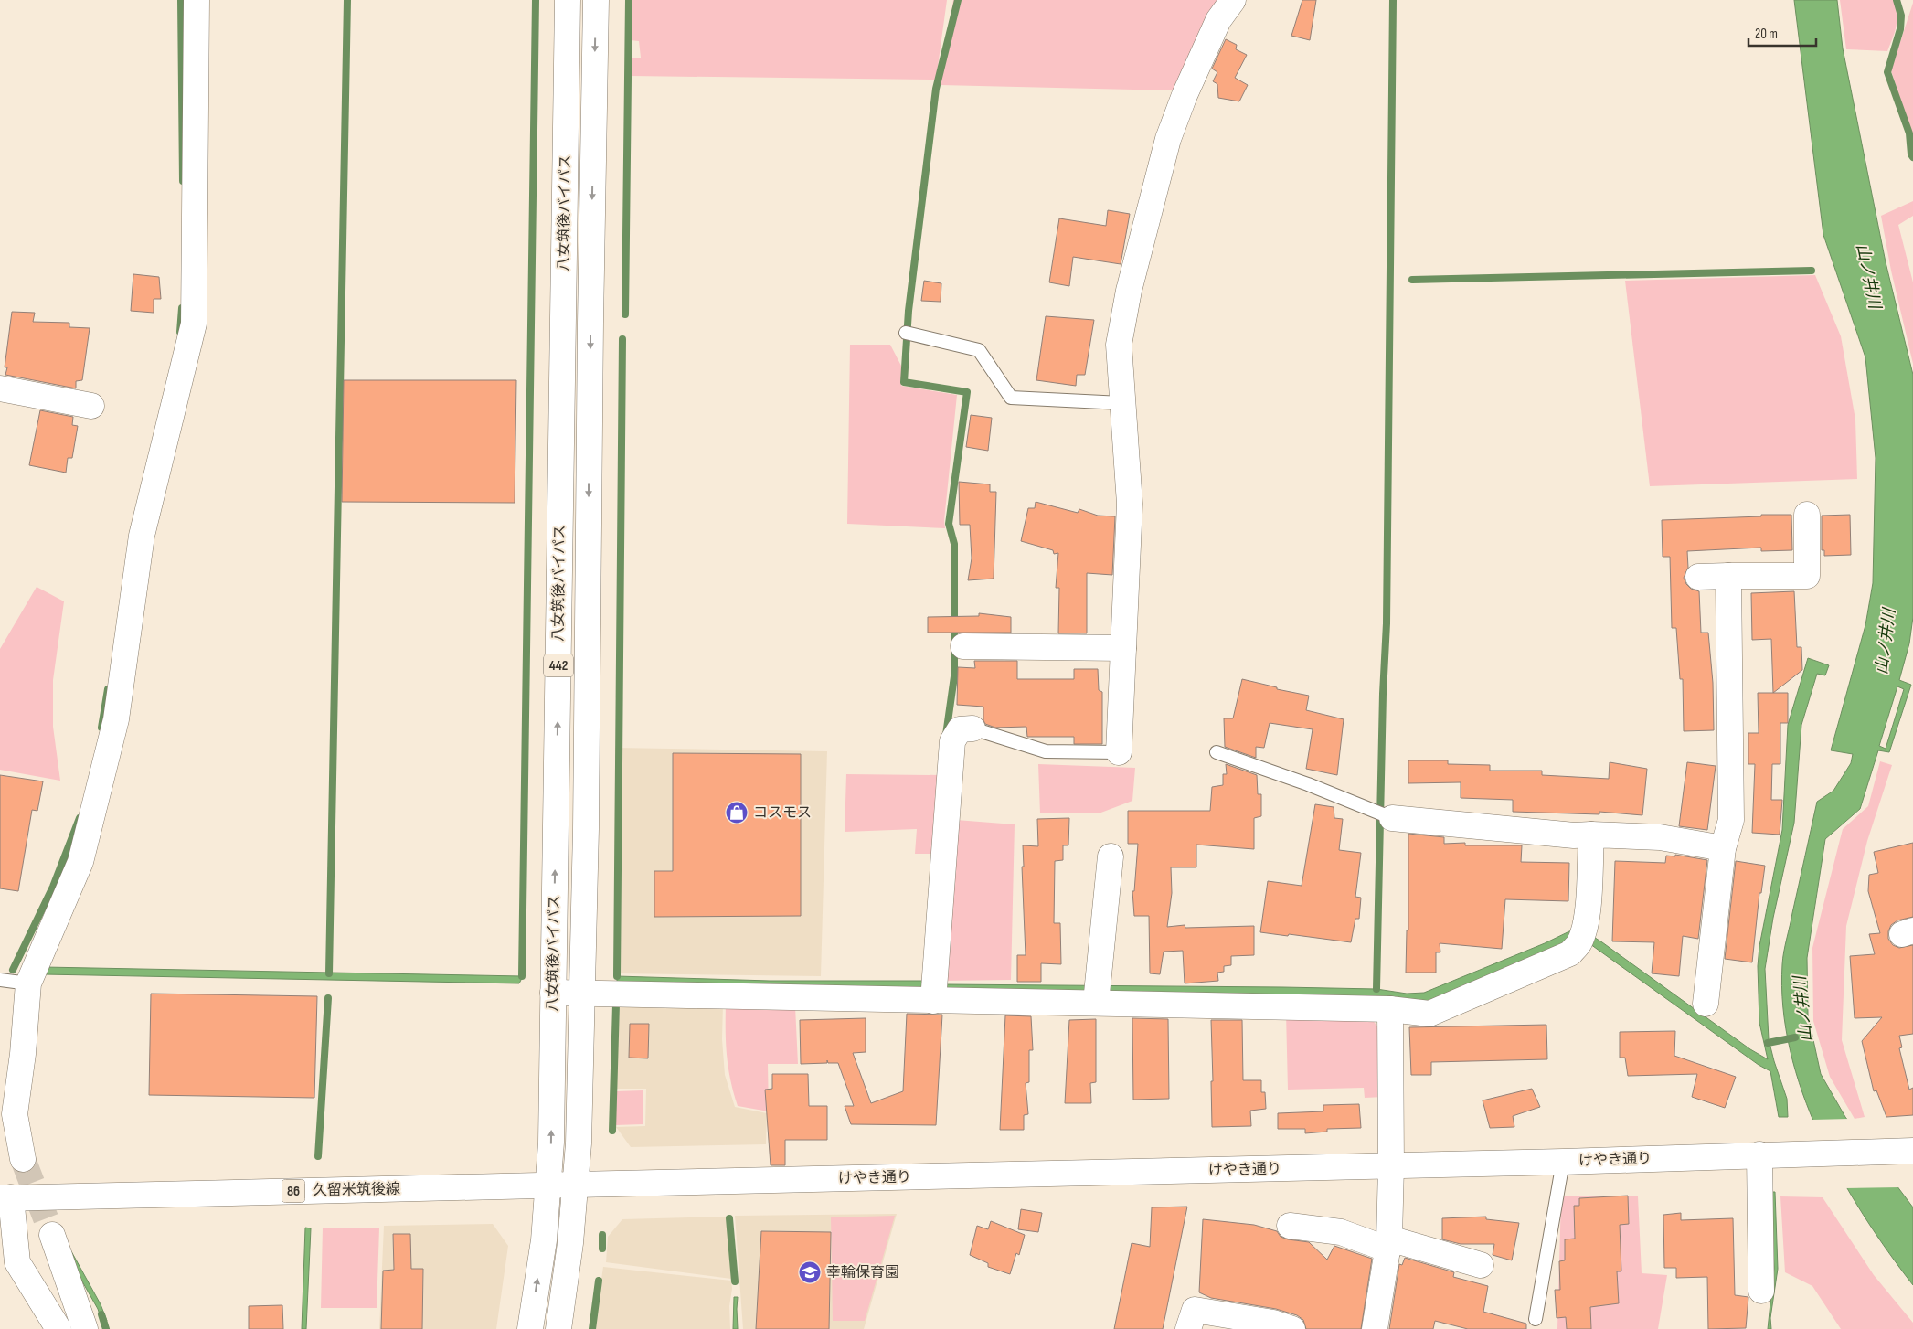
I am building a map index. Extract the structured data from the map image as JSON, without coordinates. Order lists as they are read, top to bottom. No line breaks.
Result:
{"streets":{"main road":["八女筑後バイパス","442","けやき通り","久留米筑後線","86"]},"crossings":[["八女筑後バイパス","けやき通り"],["八女筑後バイパス","久留米筑後線"],["けやき通り","久留米筑後線"]],"water":["山ノ井川"],"places":{"shop":["コスモス"],"school or university":["幸輪保育園"]},"scale_bar":"20 m"}
